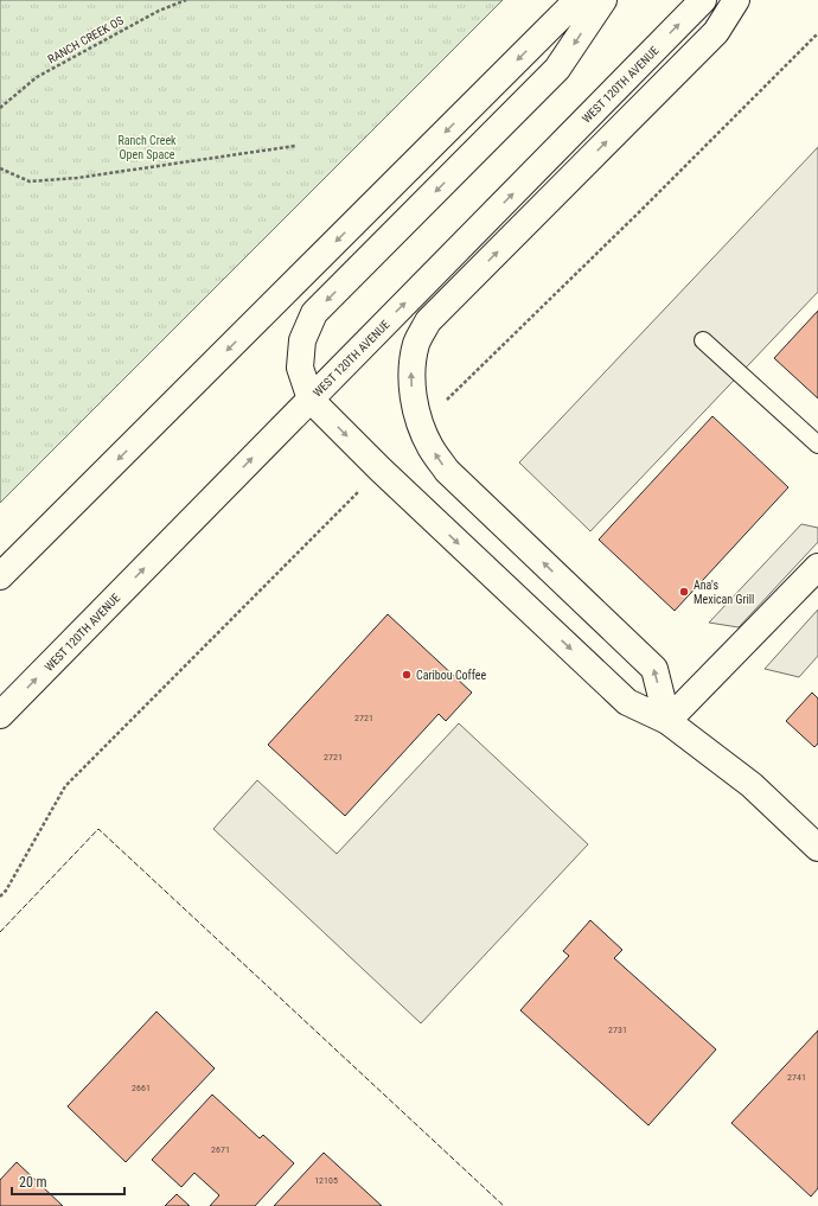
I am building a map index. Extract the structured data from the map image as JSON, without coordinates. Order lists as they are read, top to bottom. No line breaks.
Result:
{"streets":{"main road":["WEST 120TH AVENUE"],"path":["RANCH CREEK OS"]},"parks":["Ranch Creek Open Space"],"places":["Ana's Mexican Grill","Caribou Coffee"],"house_numbers":["2721","2721","2731","2741","2661","2671","12105"],"scale_bar":"20 m"}
